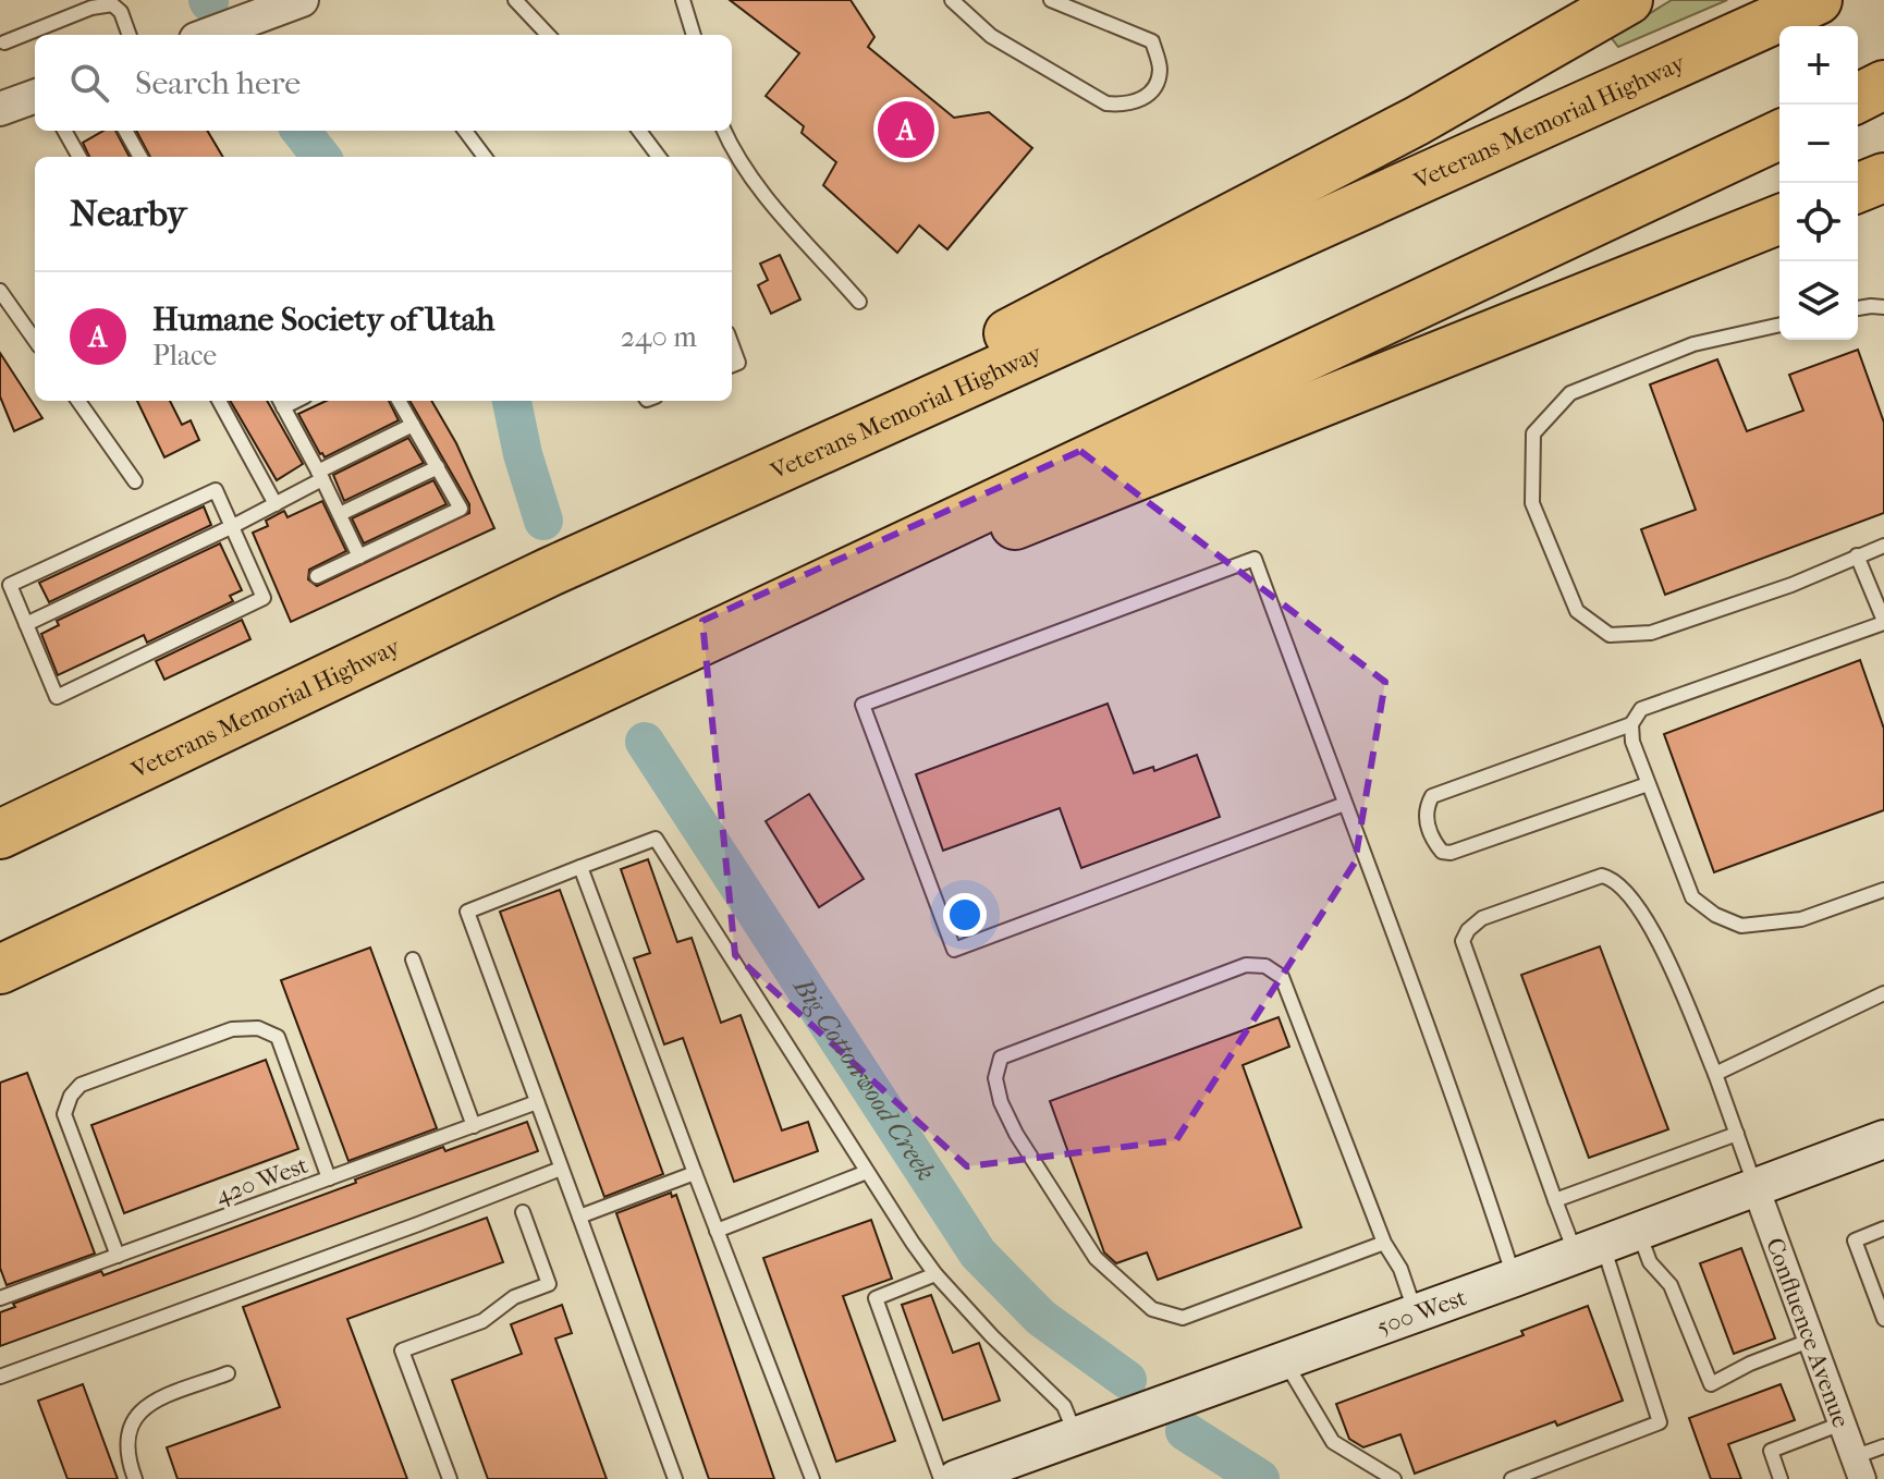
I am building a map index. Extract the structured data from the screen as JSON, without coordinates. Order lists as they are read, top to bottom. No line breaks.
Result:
{"streets":{"highway":["Veterans Memorial Highway"],"main road":["500 West"],"street":["Confluence Avenue"],"lane":["420 West"]},"crossings":[["500 West","Confluence Avenue"]],"water":["Big Cottonwood Creek"],"page":{"map_buttons":["+","−"],"search":"Search here","pins":"A","heading":"Nearby","list":[{"mark":"A","name":"Humane Society of Utah","note":"Place","value":"240 m"}]}}
